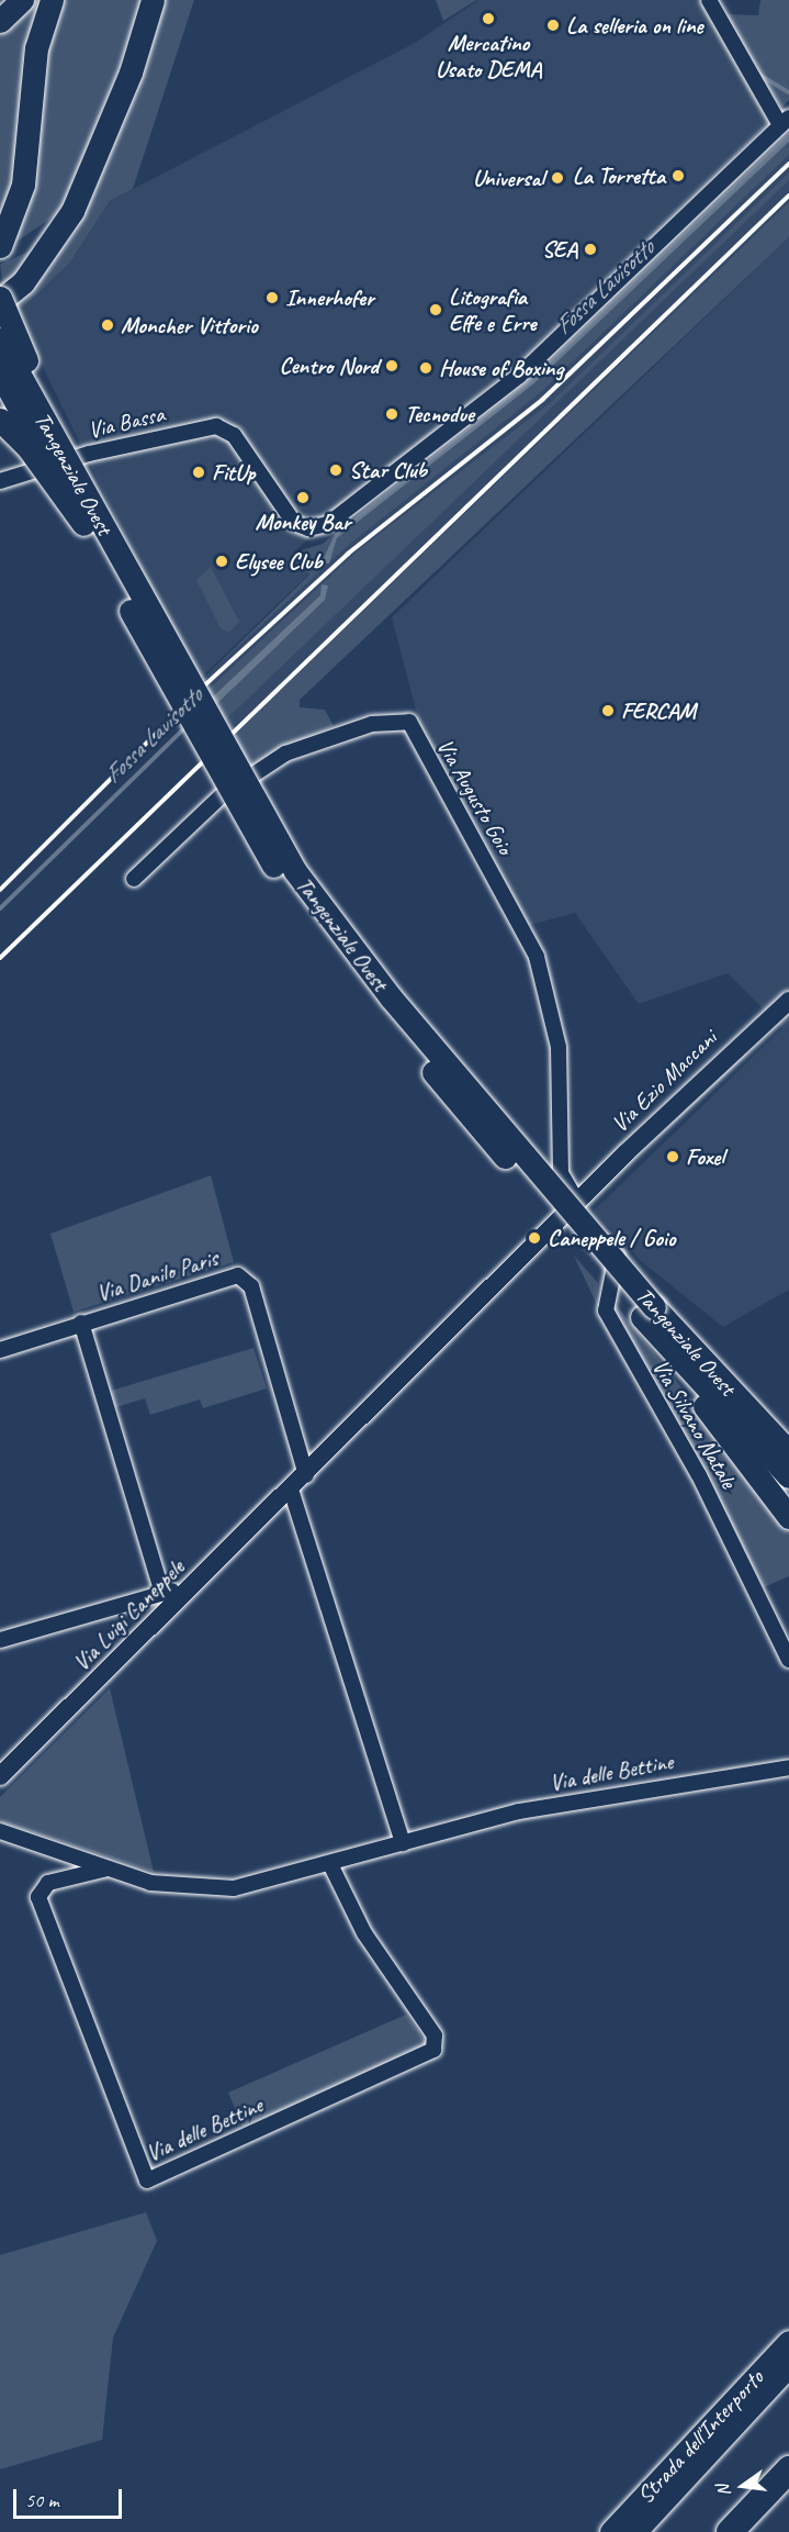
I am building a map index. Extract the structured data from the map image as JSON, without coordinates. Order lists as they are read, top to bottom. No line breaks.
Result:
{"streets":{"highway":["Tangenziale Ovest","Strada dell'Interporto"],"street":["Via Bassa","Via Augusto Goio","Via Ezio Maccani","Via Danilo Paris","Via Silvano Natale","Via Luigi Caneppele","Via delle Bettine"]},"crossings":[["Via Augusto Goio","Via Ezio Maccani"],["Via Augusto Goio","Via Silvano Natale"],["Via Augusto Goio","Via Luigi Caneppele"],["Via Ezio Maccani","Via Silvano Natale"],["Via Ezio Maccani","Via Luigi Caneppele"],["Via Danilo Paris","Via Luigi Caneppele"],["Via Silvano Natale","Via Luigi Caneppele"]],"water":["Fossa Lavisotto"],"places":["Mercatino Usato DEMA","La selleria on line","La Torretta","Universal","SEA","Innerhofer","Litografia Effe e Erre","Moncher Vittorio","Centro Nord","House of Boxing","Tecnodue","Star Club","FitUp","Monkey Bar","Elysee Club","FERCAM","Foxel","Caneppele / Goio"],"scale_bar":"50 m","north":"left"}
